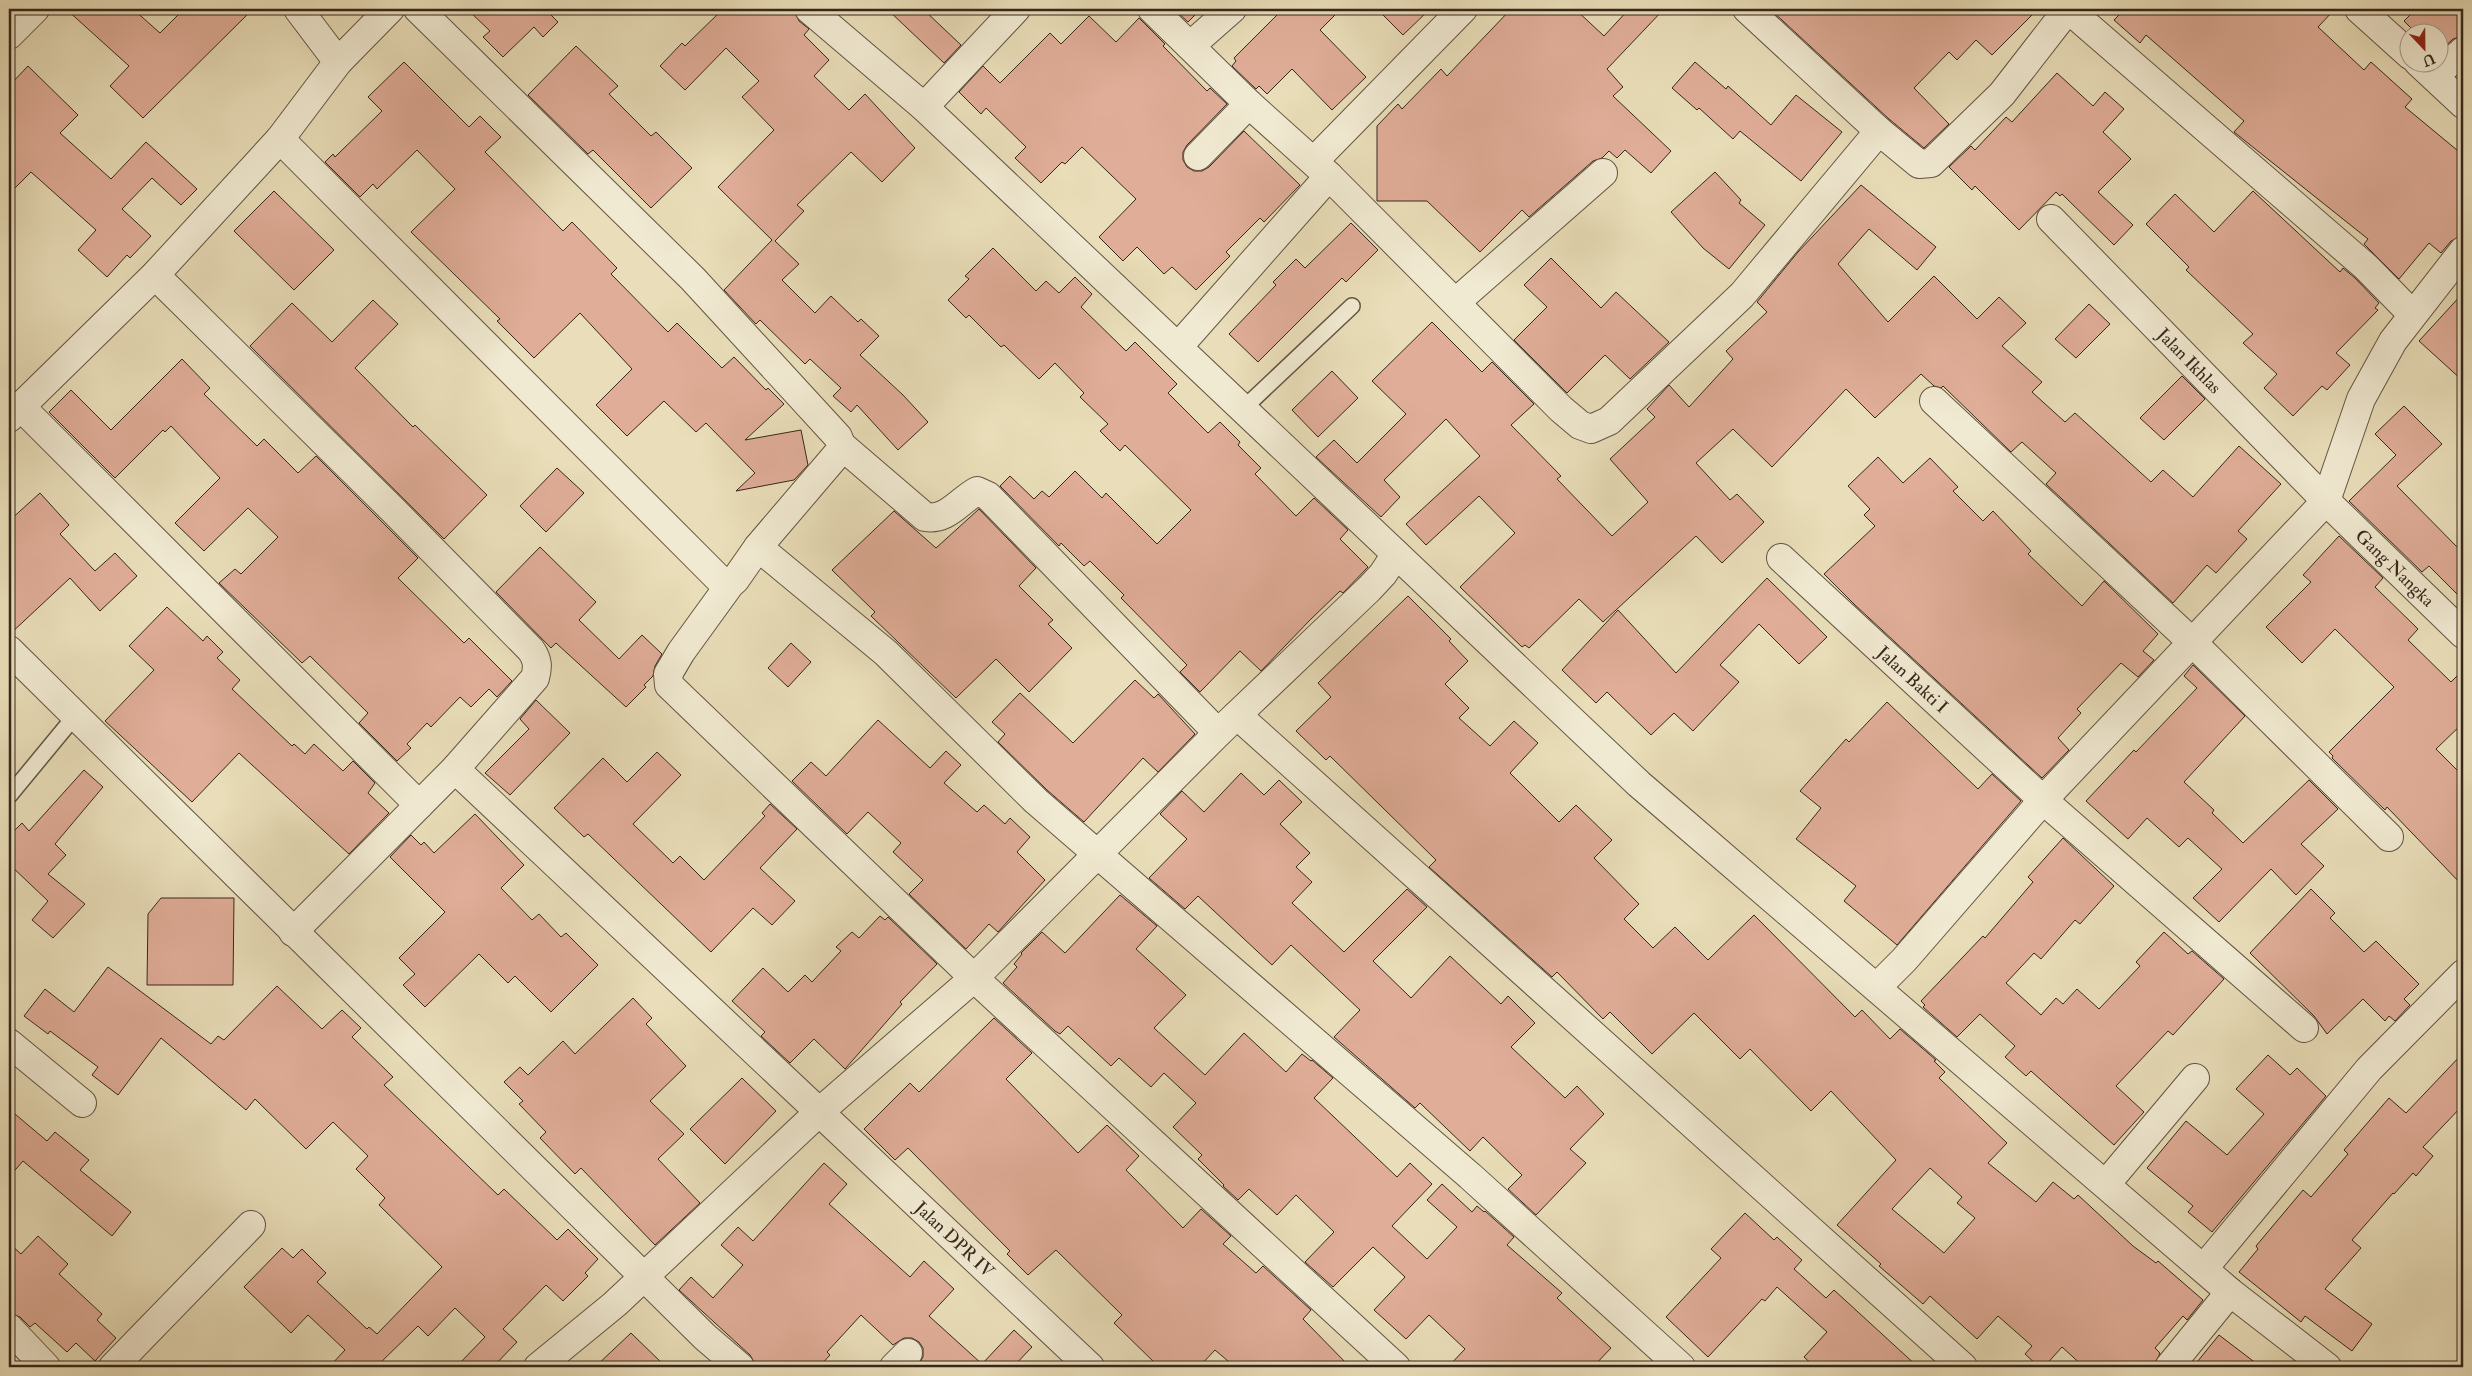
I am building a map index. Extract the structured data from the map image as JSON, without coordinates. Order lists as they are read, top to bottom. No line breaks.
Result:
{"streets":{"street":["Jalan Ikhlas","Gang Nangka","Jalan Bakti I","Jalan DPR IV"]},"crossings":[["Jalan Ikhlas","Gang Nangka"]],"north":"bottom"}
